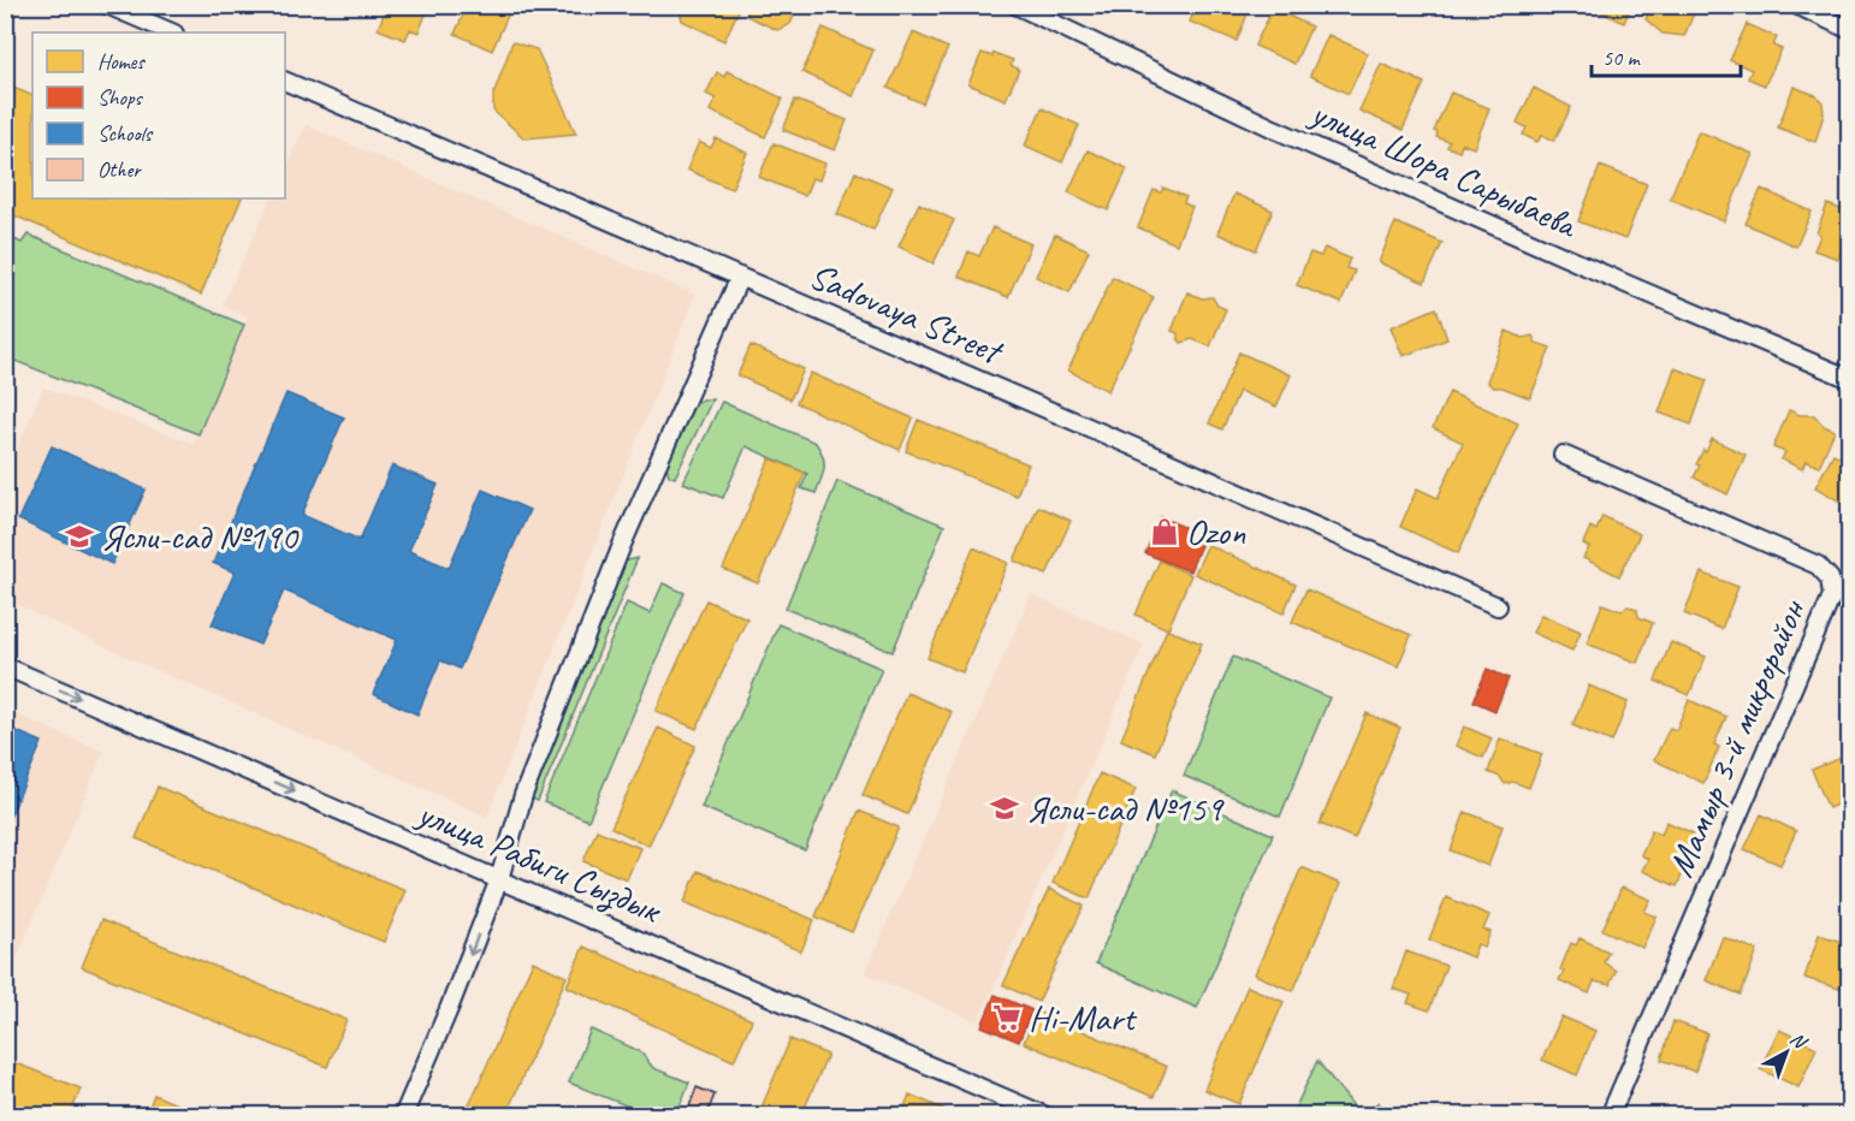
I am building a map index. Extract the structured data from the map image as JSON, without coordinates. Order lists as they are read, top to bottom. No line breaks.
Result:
{"streets":{"street":["улица Шора Сарыбаева","Sadovaya Street","Мамыр 3-й микрорайон","улица Рабиги Сыздык"]},"one_way":["улица Рабиги Сыздык"],"places":{"shop":["Ozon"],"school or university":["Ясли-сад №190","Ясли-сад №159"],"supermarket":["Hi-Mart"]},"legend":["Homes","Shops","Schools","Other"],"scale_bar":"50 m","north":"top right"}
